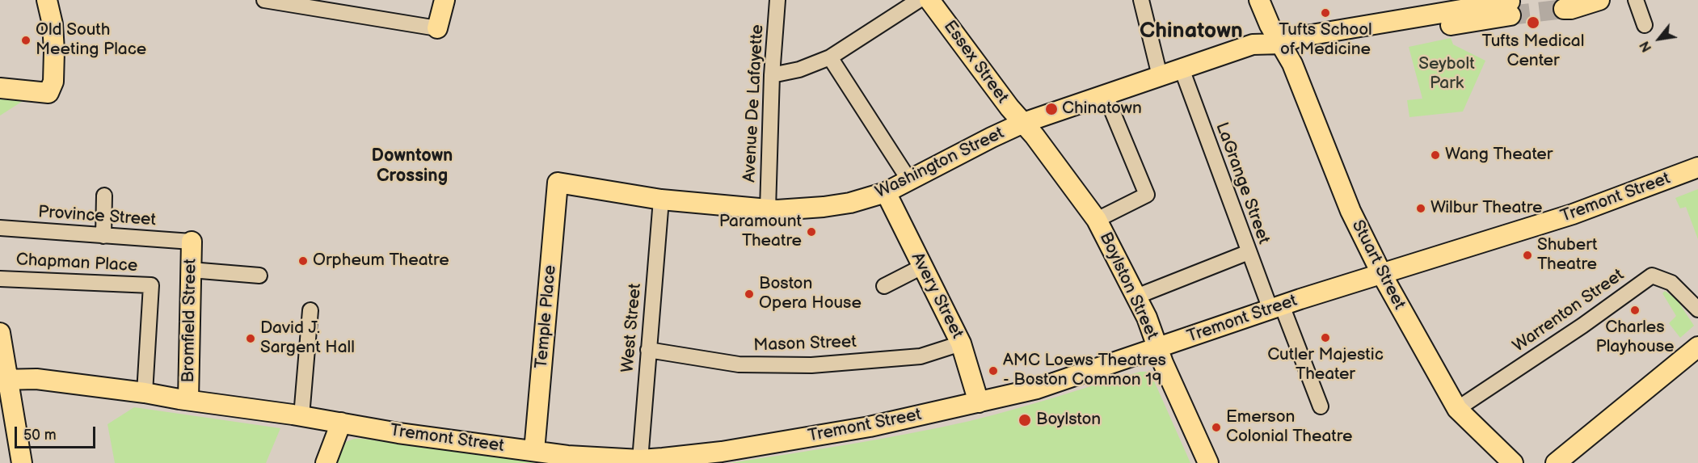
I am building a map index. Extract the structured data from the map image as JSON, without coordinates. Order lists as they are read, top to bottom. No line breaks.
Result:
{"streets":{"main road":["Essex Street","Washington Street","Tremont Street","Stuart Street","Boylston Street","Avery Street","Temple Place","Bromfield Street"],"street":["Avenue De Lafayette","LaGrange Street","Province Street","Chapman Place","Warrenton Street","West Street","Mason Street"]},"crossings":[["Essex Street","Washington Street"],["Essex Street","Boylston Street"],["Avenue De Lafayette","Washington Street"],["Washington Street","LaGrange Street"],["Washington Street","Stuart Street"],["Washington Street","Boylston Street"],["Washington Street","Avery Street"],["Washington Street","Temple Place"],["Washington Street","West Street"],["LaGrange Street","Tremont Street"],["Tremont Street","Chapman Place"],["Tremont Street","Stuart Street"],["Tremont Street","Boylston Street"],["Tremont Street","Avery Street"],["Tremont Street","Temple Place"],["Tremont Street","Bromfield Street"],["Tremont Street","West Street"],["Province Street","Bromfield Street"],["Stuart Street","Warrenton Street"],["Avery Street","Mason Street"],["West Street","Mason Street"]],"districts":["Chinatown","Downtown Crossing"],"parks":["Seybolt Park"],"places":["Tufts School of Medicine","Tufts Medical Center","Old South Meeting Place","Chinatown","Wang Theater","Wilbur Theatre","Paramount Theatre","Shubert Theatre","Orpheum Theatre","Boston Opera House","Charles Playhouse","Cutler Majestic Theater","David J. Sargent Hall","AMC Loews Theatres - Boston Common 19","Boylston","Emerson Colonial Theatre"],"scale_bar":"50 m","north":"bottom left"}
